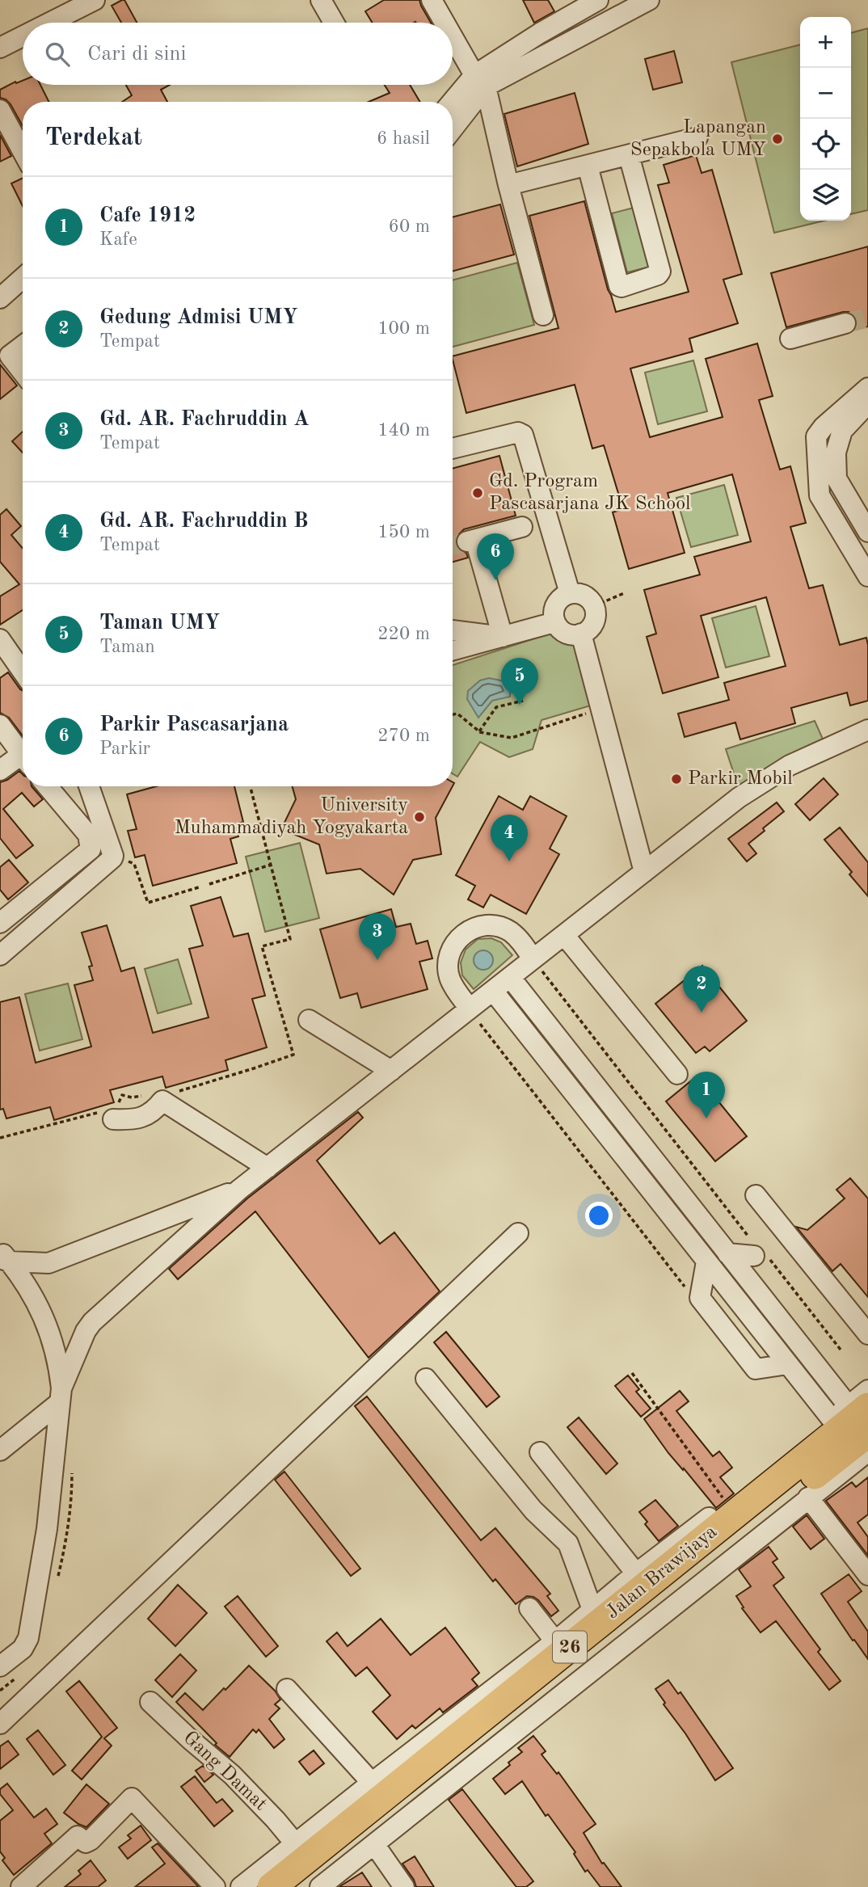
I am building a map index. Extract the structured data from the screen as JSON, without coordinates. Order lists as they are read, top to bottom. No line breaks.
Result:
{"streets":{"highway":["Jalan Brawijaya","26"],"street":["Gang Damat"]},"places":["Lapangan Sepakbola UMY","Gd. Program Pascasarjana JK School","Parkir Mobil","University Muhammadiyah Yogyakarta"],"page":{"map_buttons":["+","−"],"search":"Cari di sini","heading":["Terdekat","6 hasil"],"list":[{"mark":"1","name":"Cafe 1912","note":"Kafe","value":"60 m"},{"mark":"2","name":"Gedung Admisi UMY","note":"Tempat","value":"100 m"},{"mark":"3","name":"Gd. AR. Fachruddin A","note":"Tempat","value":"140 m"},{"mark":"4","name":"Gd. AR. Fachruddin B","note":"Tempat","value":"150 m"},{"mark":"5","name":"Taman UMY","note":"Taman","value":"220 m"},{"mark":"6","name":"Parkir Pascasarjana","note":"Parkir","value":"270 m"}],"pins":["6","5","4","3","2","1"]}}
